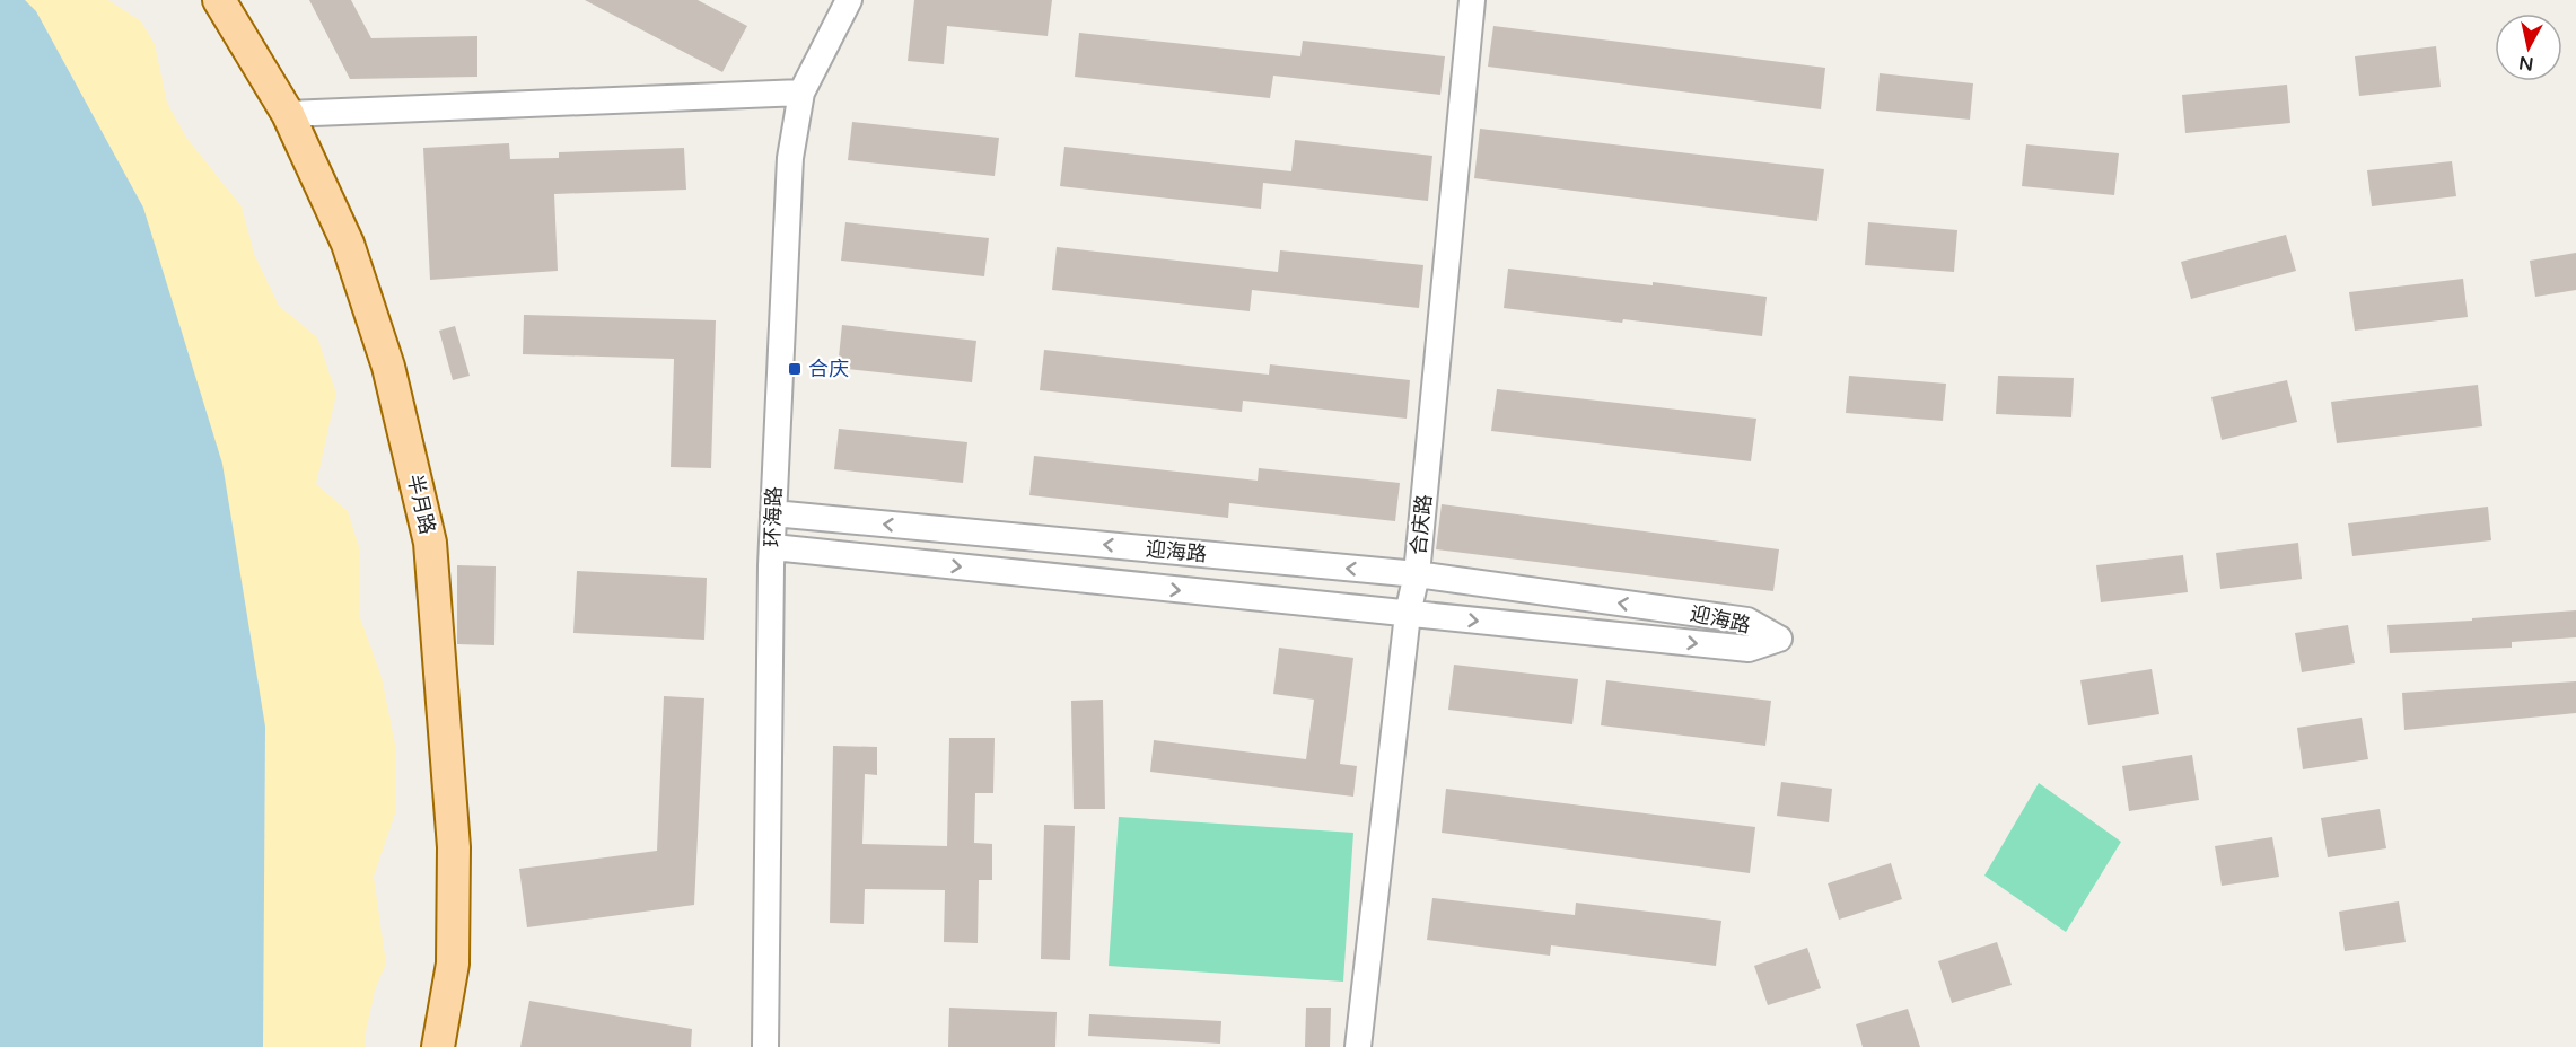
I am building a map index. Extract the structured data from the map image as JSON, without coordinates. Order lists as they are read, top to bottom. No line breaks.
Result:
{"streets":{"main road":["半月路"],"street":["环海路","合庆路","迎海路"]},"crossings":[["环海路","迎海路"],["合庆路","迎海路"]],"places":{"transit":["合庆"]},"north":"bottom"}
